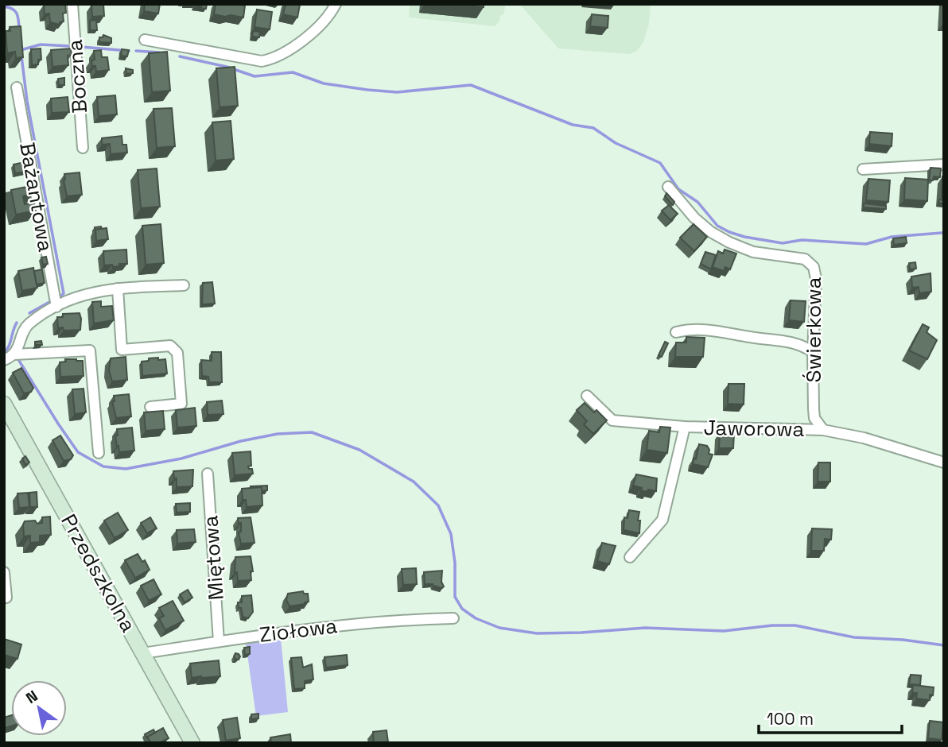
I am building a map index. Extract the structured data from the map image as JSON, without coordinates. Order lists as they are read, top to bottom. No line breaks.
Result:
{"streets":{"street":["Boczna","Bażantowa","Świerkowa","Jaworowa","Miętowa","Przedszkolna","Ziołowa"]},"crossings":[["Świerkowa","Jaworowa"],["Miętowa","Ziołowa"],["Przedszkolna","Ziołowa"]],"scale_bar":"100 m","north":"top left"}
